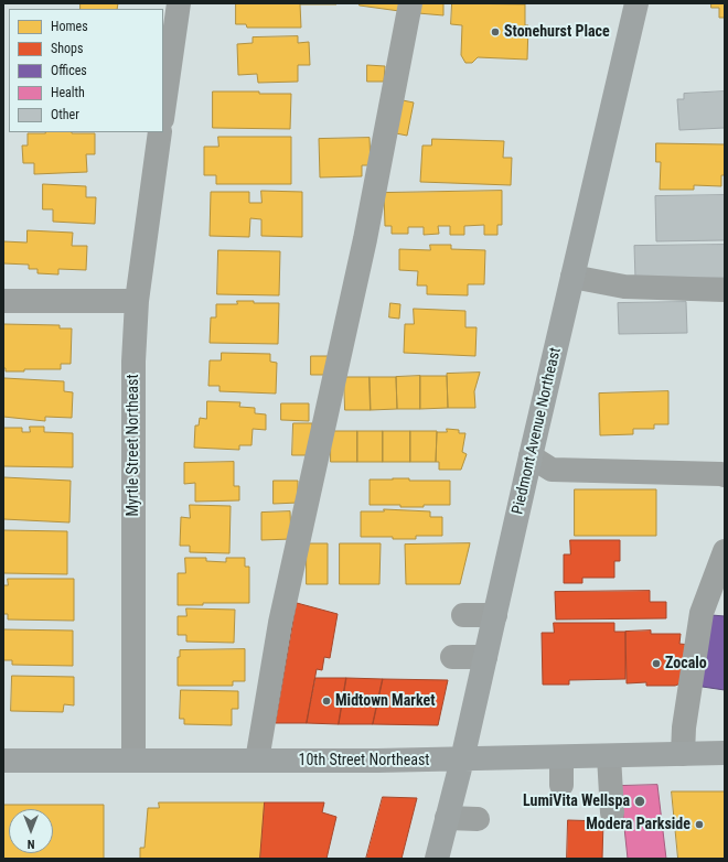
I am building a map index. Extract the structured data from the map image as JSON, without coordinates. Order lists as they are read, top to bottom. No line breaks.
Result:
{"streets":{"main road":["Piedmont Avenue Northeast","10th Street Northeast"],"street":["Myrtle Street Northeast"]},"crossings":[["Piedmont Avenue Northeast","10th Street Northeast"],["Myrtle Street Northeast","10th Street Northeast"]],"places":["Stonehurst Place","Zocalo","Midtown Market","LumiVita Wellspa","Modera Parkside"],"legend":["Homes","Shops","Offices","Health","Other"],"north":"bottom"}
